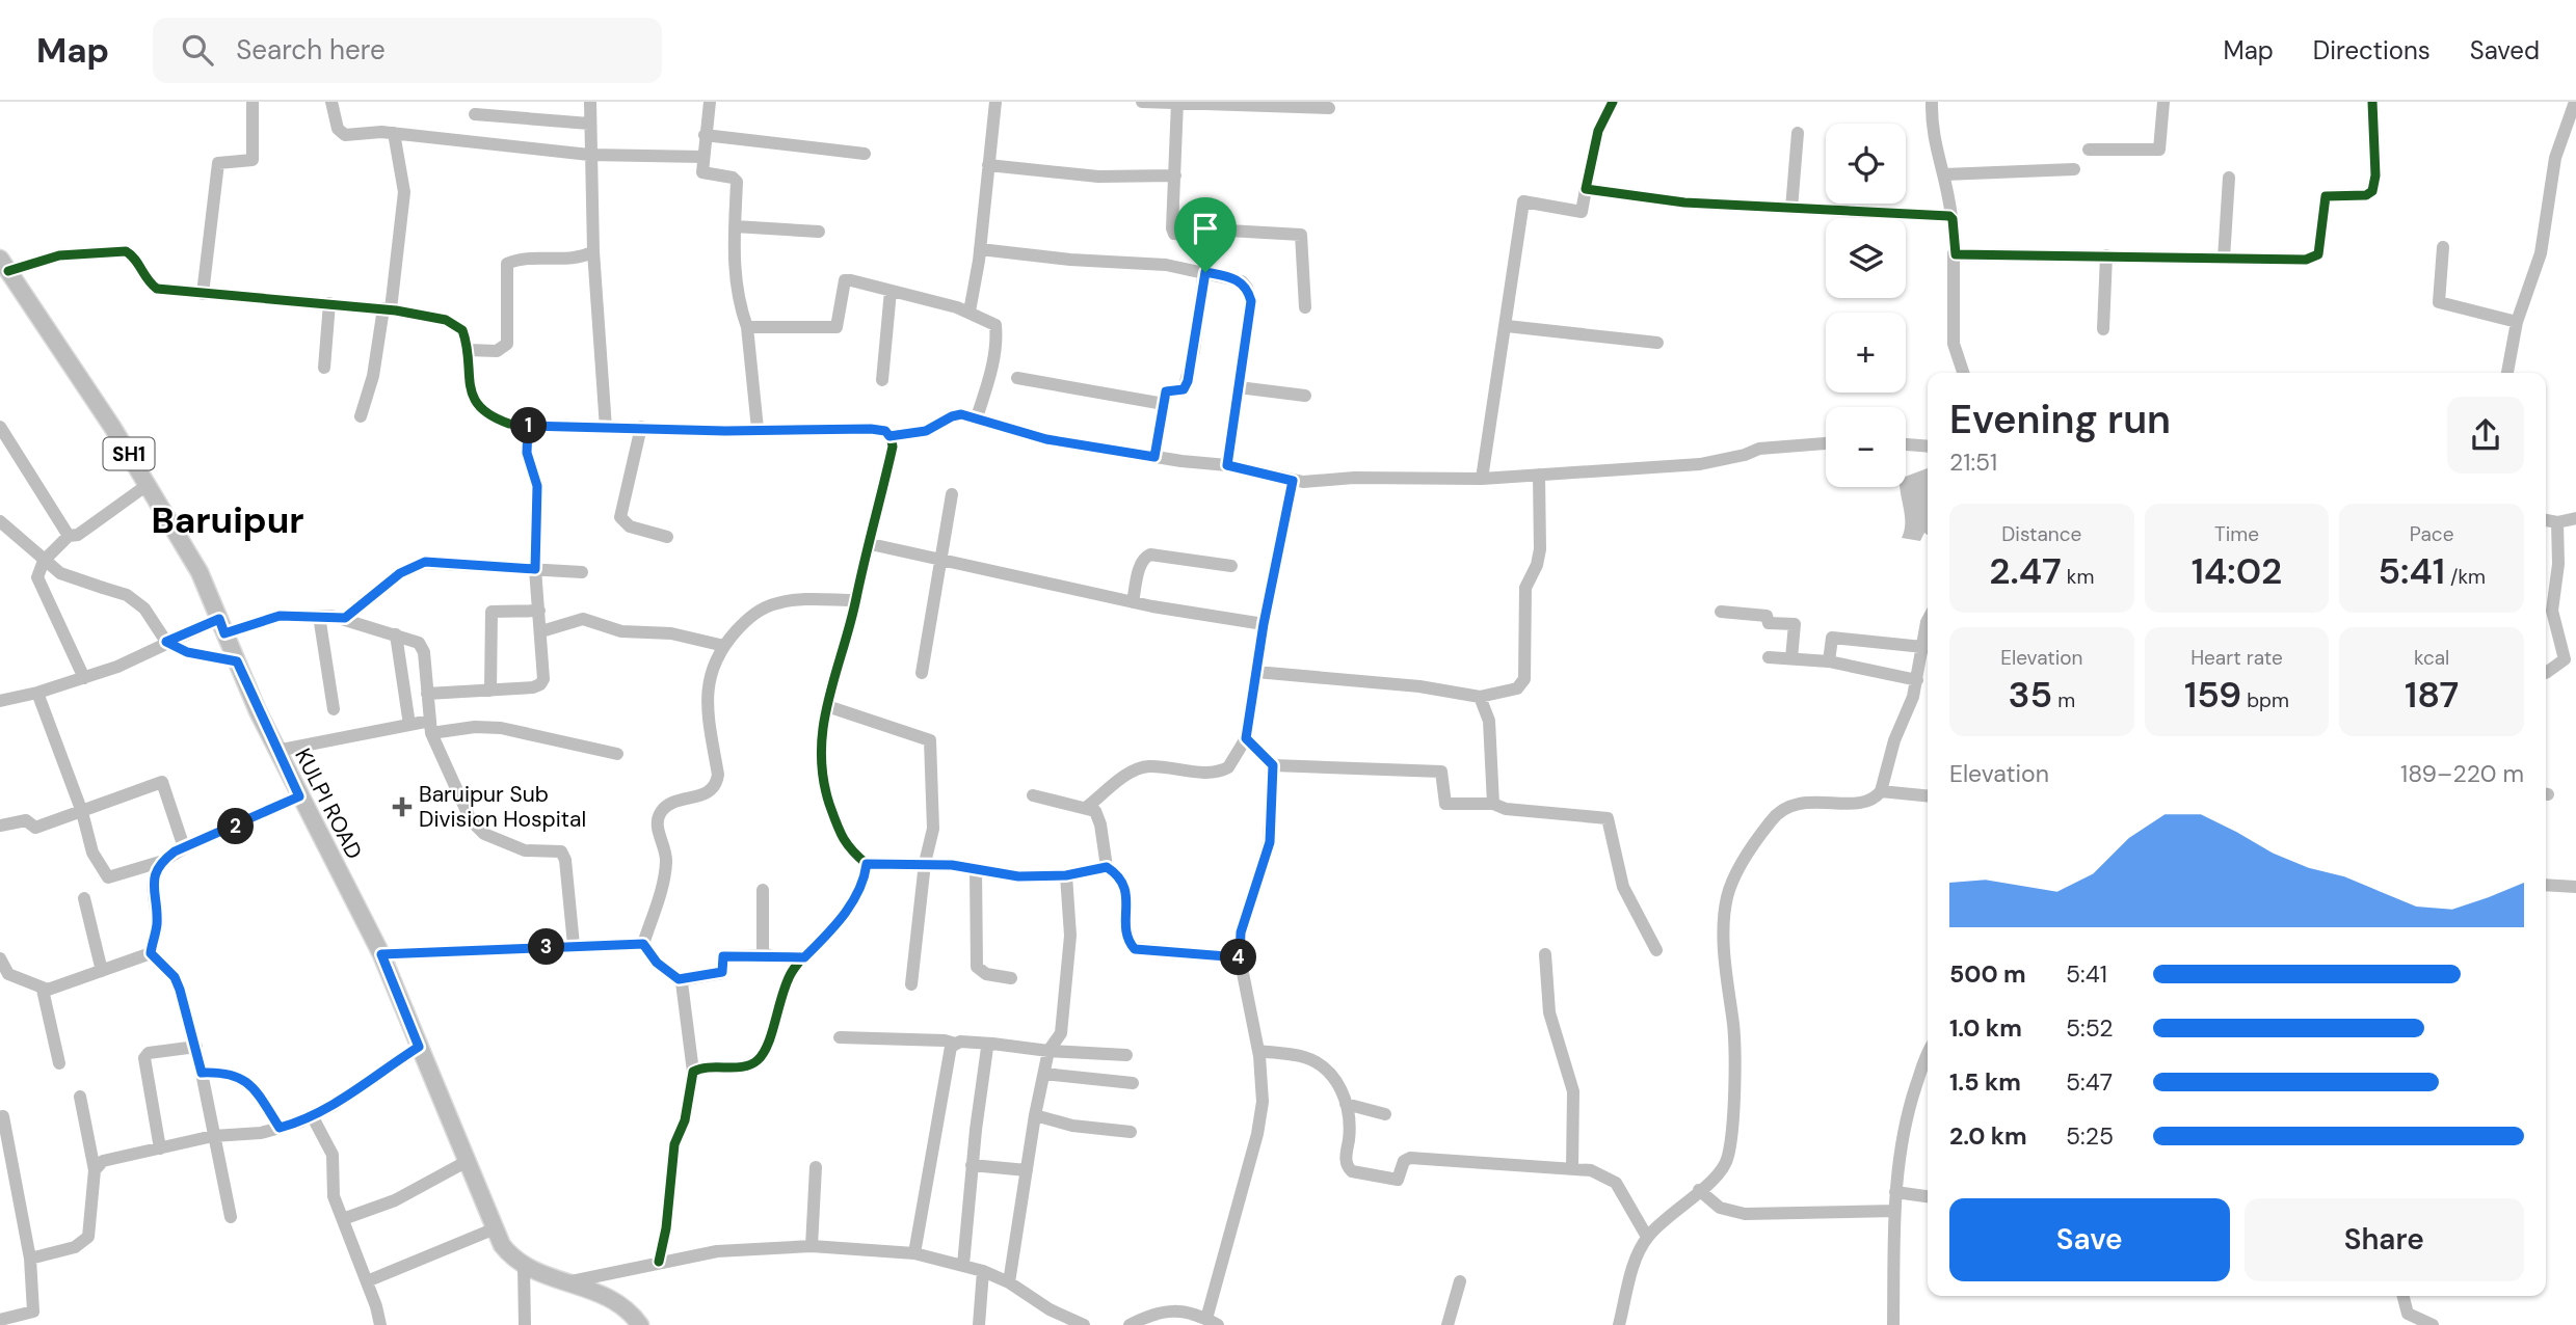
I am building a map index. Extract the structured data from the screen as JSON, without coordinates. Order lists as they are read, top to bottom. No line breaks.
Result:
{"streets":{"main road":["SH1","KULPI ROAD"]},"districts":["Baruipur"],"places":{"health":["Baruipur Sub Division Hospital"]},"page":{"header":"Map","search":"Search here","nav":["Map","Directions","Saved"],"map_buttons":["+","−"],"heading":["Evening run","21:51"],"pins":["1","2","3","4"],"stats":[["Distance","2.47 km"],["Time","14:02"],["Pace","5:41 /km"],["Elevation","35 m"],["Heart rate","159 bpm"],["kcal","187"]],"chart":["Elevation","189–220 m"],"list":[{"name":"500 m","note":"5:41"},{"name":"1.0 km","note":"5:52"},{"name":"1.5 km","note":"5:47"},{"name":"2.0 km","note":"5:25"}],"buttons":["Save","Share"]}}
